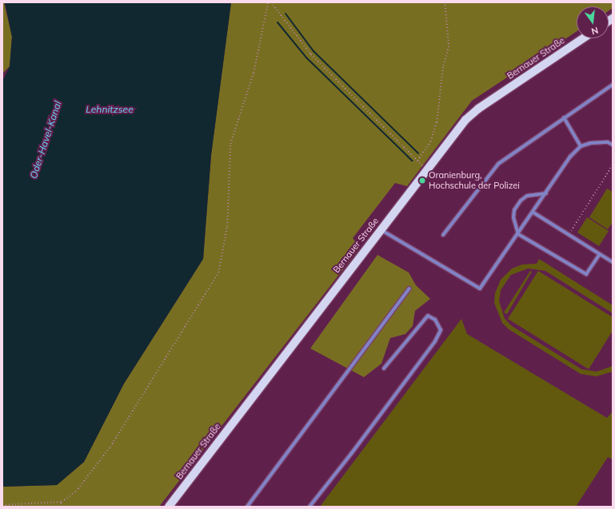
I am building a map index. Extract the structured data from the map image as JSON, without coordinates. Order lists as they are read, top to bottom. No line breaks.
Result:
{"streets":{"main road":["Bernauer Straße"]},"water":["Lehnitzsee","Oder-Havel-Kanal"],"places":["Oranienburg, Hochschule der Polizei"],"north":"bottom"}
